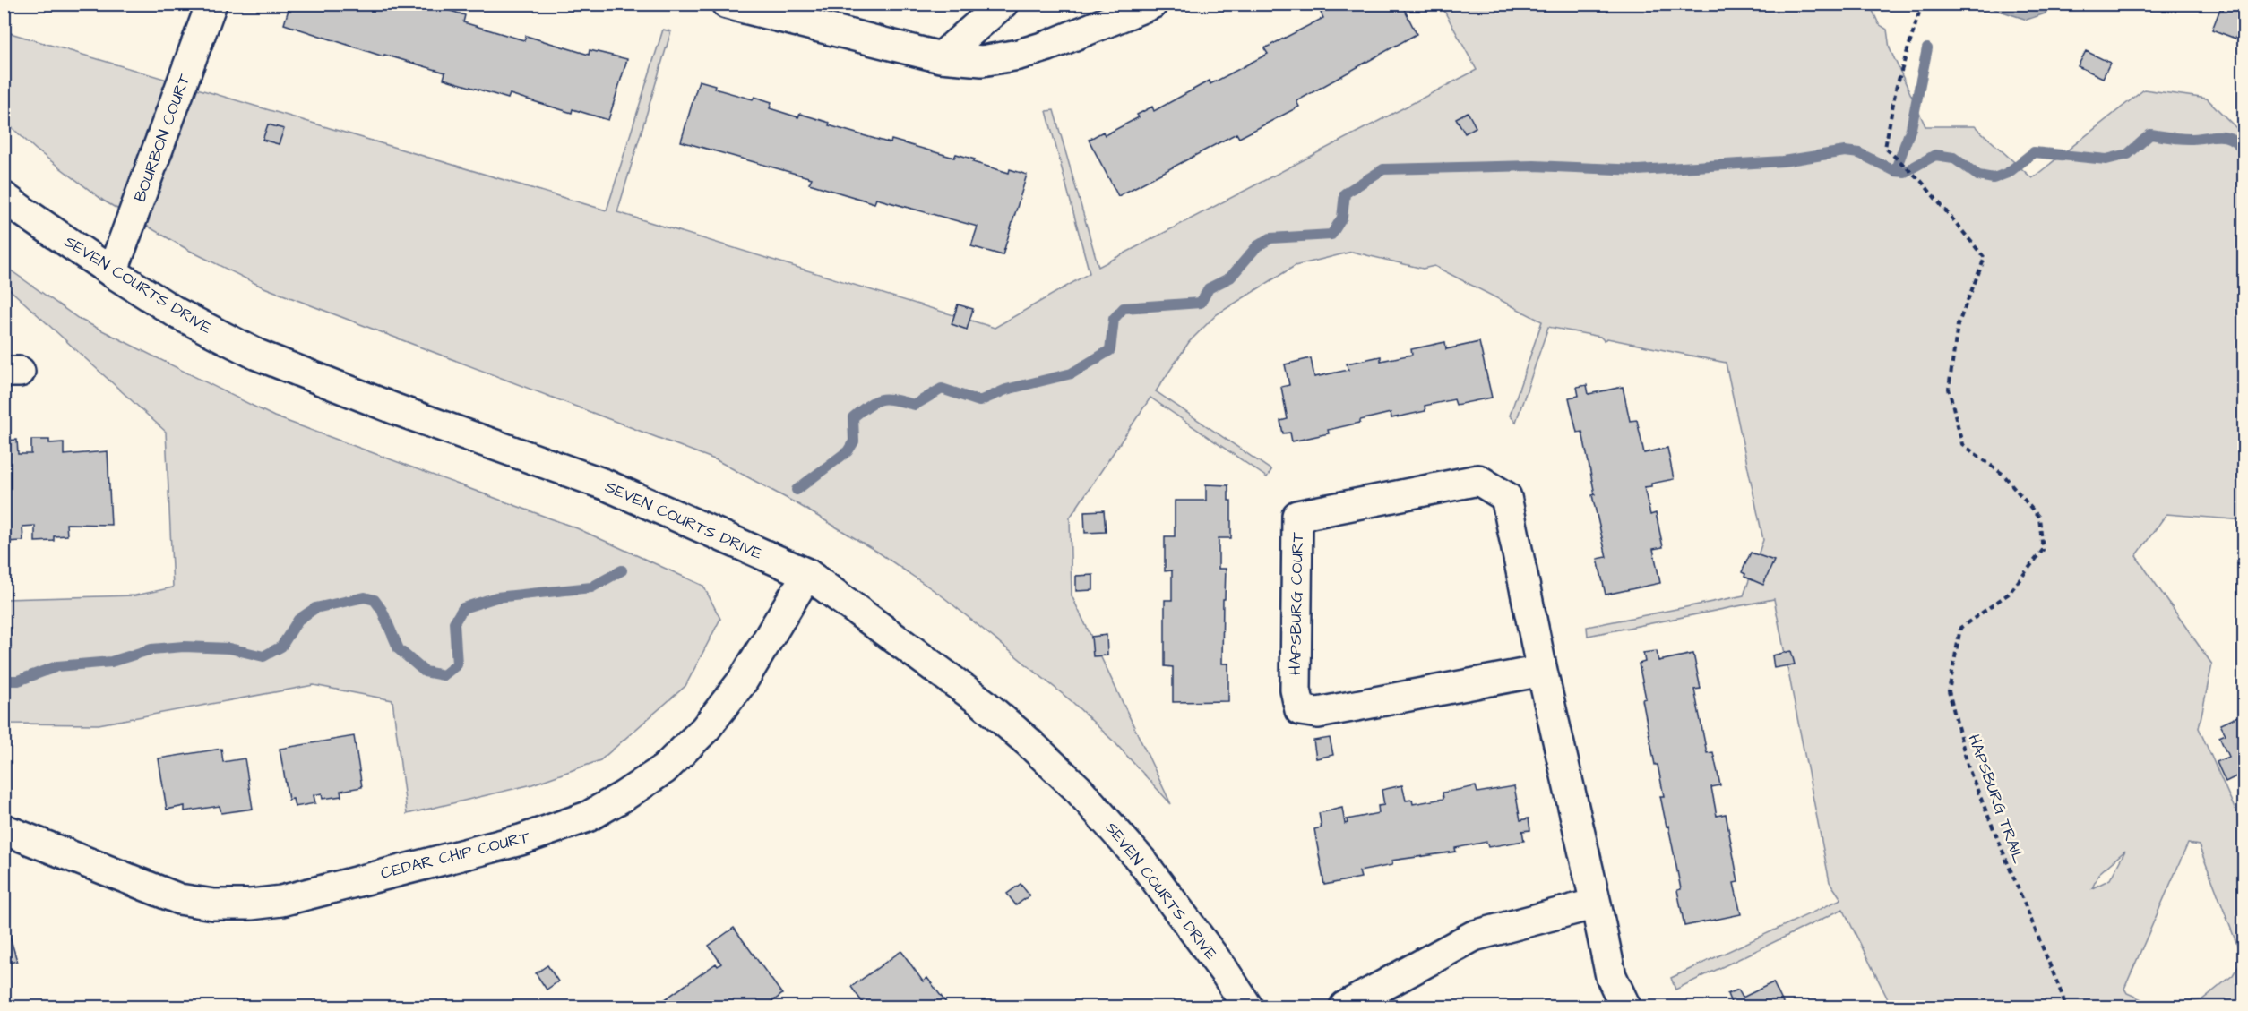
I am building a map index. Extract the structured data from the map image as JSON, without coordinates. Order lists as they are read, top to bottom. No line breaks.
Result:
{"streets":{"street":["BOURBON COURT","SEVEN COURTS DRIVE","HAPSBURG COURT","CEDAR CHIP COURT"],"path":["HAPSBURG TRAIL"]},"crossings":[["BOURBON COURT","SEVEN COURTS DRIVE"],["SEVEN COURTS DRIVE","CEDAR CHIP COURT"]]}
